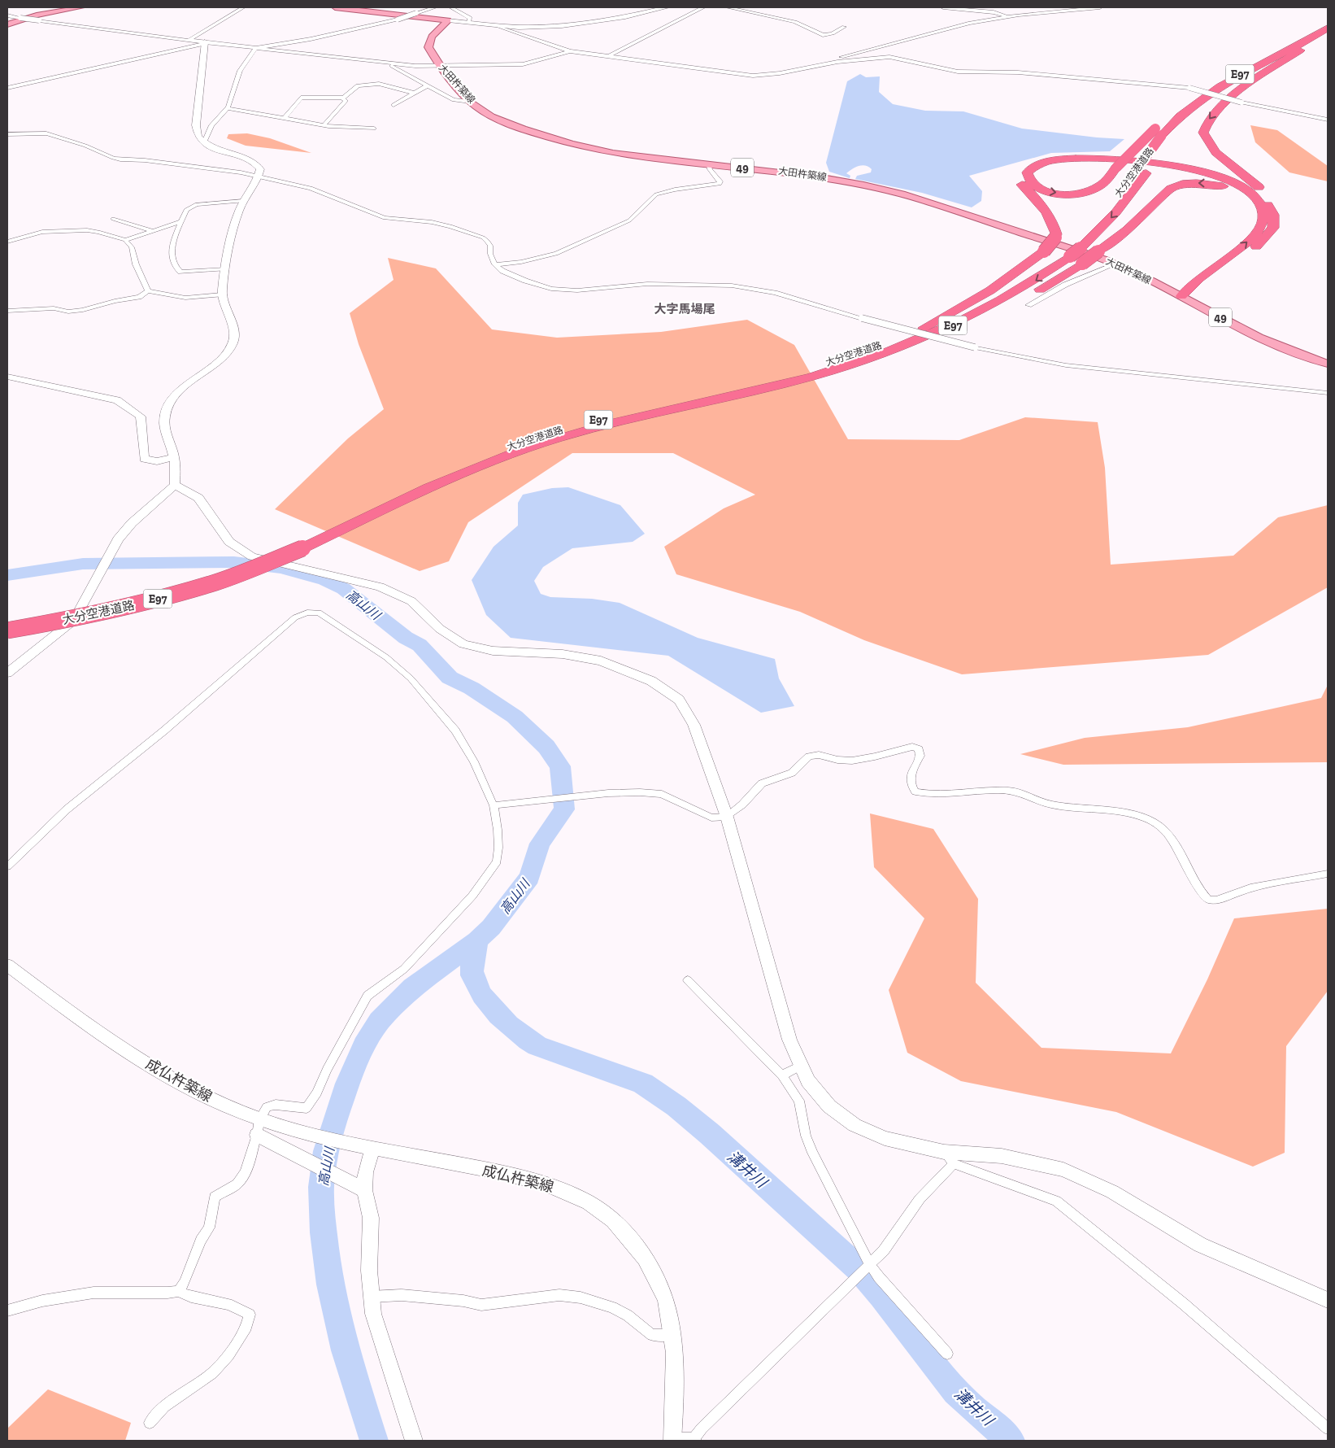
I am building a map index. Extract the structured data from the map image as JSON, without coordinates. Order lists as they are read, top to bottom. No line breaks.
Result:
{"streets":{"highway":["E97","大分空港道路"],"main road":["大田杵築線","49"],"street":["成仏杵築線"]},"crossings":[["E97","大分空港道路"]],"districts":["大字馬場尾"],"water":["高山川","溝井川"]}
